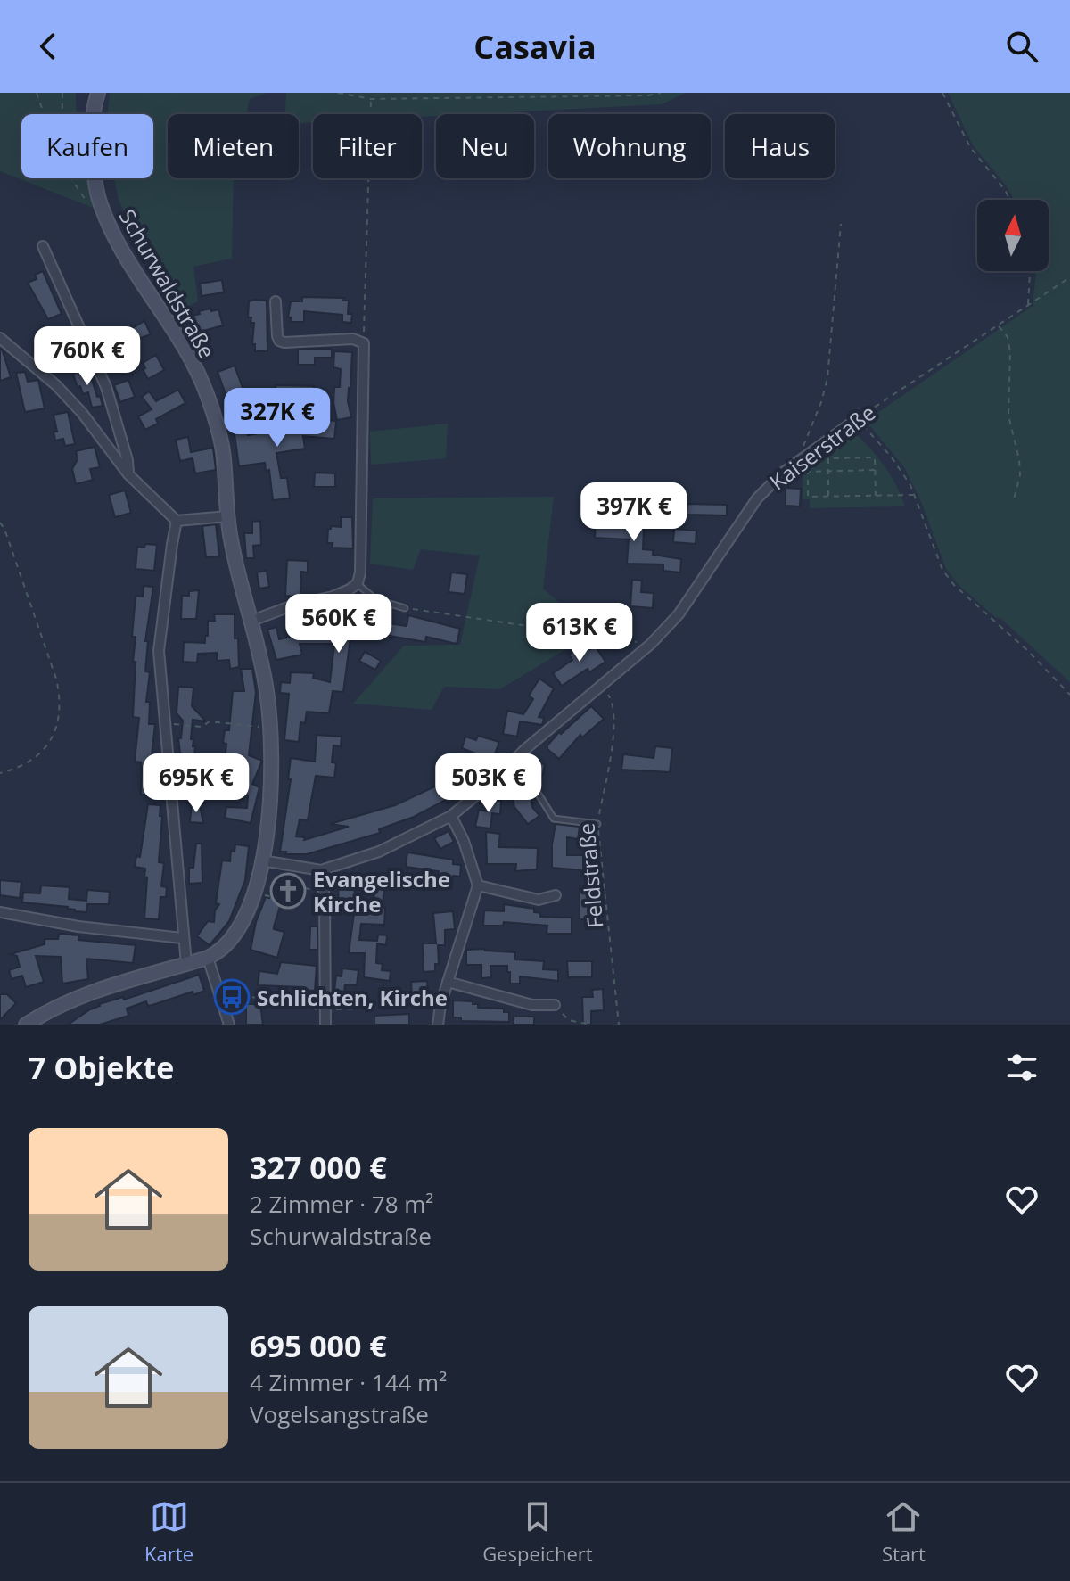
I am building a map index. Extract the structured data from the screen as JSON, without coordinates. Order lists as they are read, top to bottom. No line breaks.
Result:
{"streets":{"main road":["Schurwaldstraße"],"street":["Kaiserstraße"],"path":["Feldstraße"]},"crossings":[["Schurwaldstraße","Kaiserstraße"],["Kaiserstraße","Feldstraße"]],"places":{"church":["Evangelische Kirche"],"bus stop":["Schlichten, Kirche"]},"north":"top","page":{"header":"Casavia","chip":["Kaufen","Mieten","Filter","Neu","Wohnung","Haus"],"price":["760K €","327K €","397K €","560K €","613K €","695K €","503K €"],"heading":"7 Objekte","list":[{"name":"327 000 €","note":"2 Zimmer · 78 m² · Schurwaldstraße"},{"name":"695 000 €","note":"4 Zimmer · 144 m² · Vogelsangstraße"}],"tabs":["Karte","Gespeichert","Start"]}}
